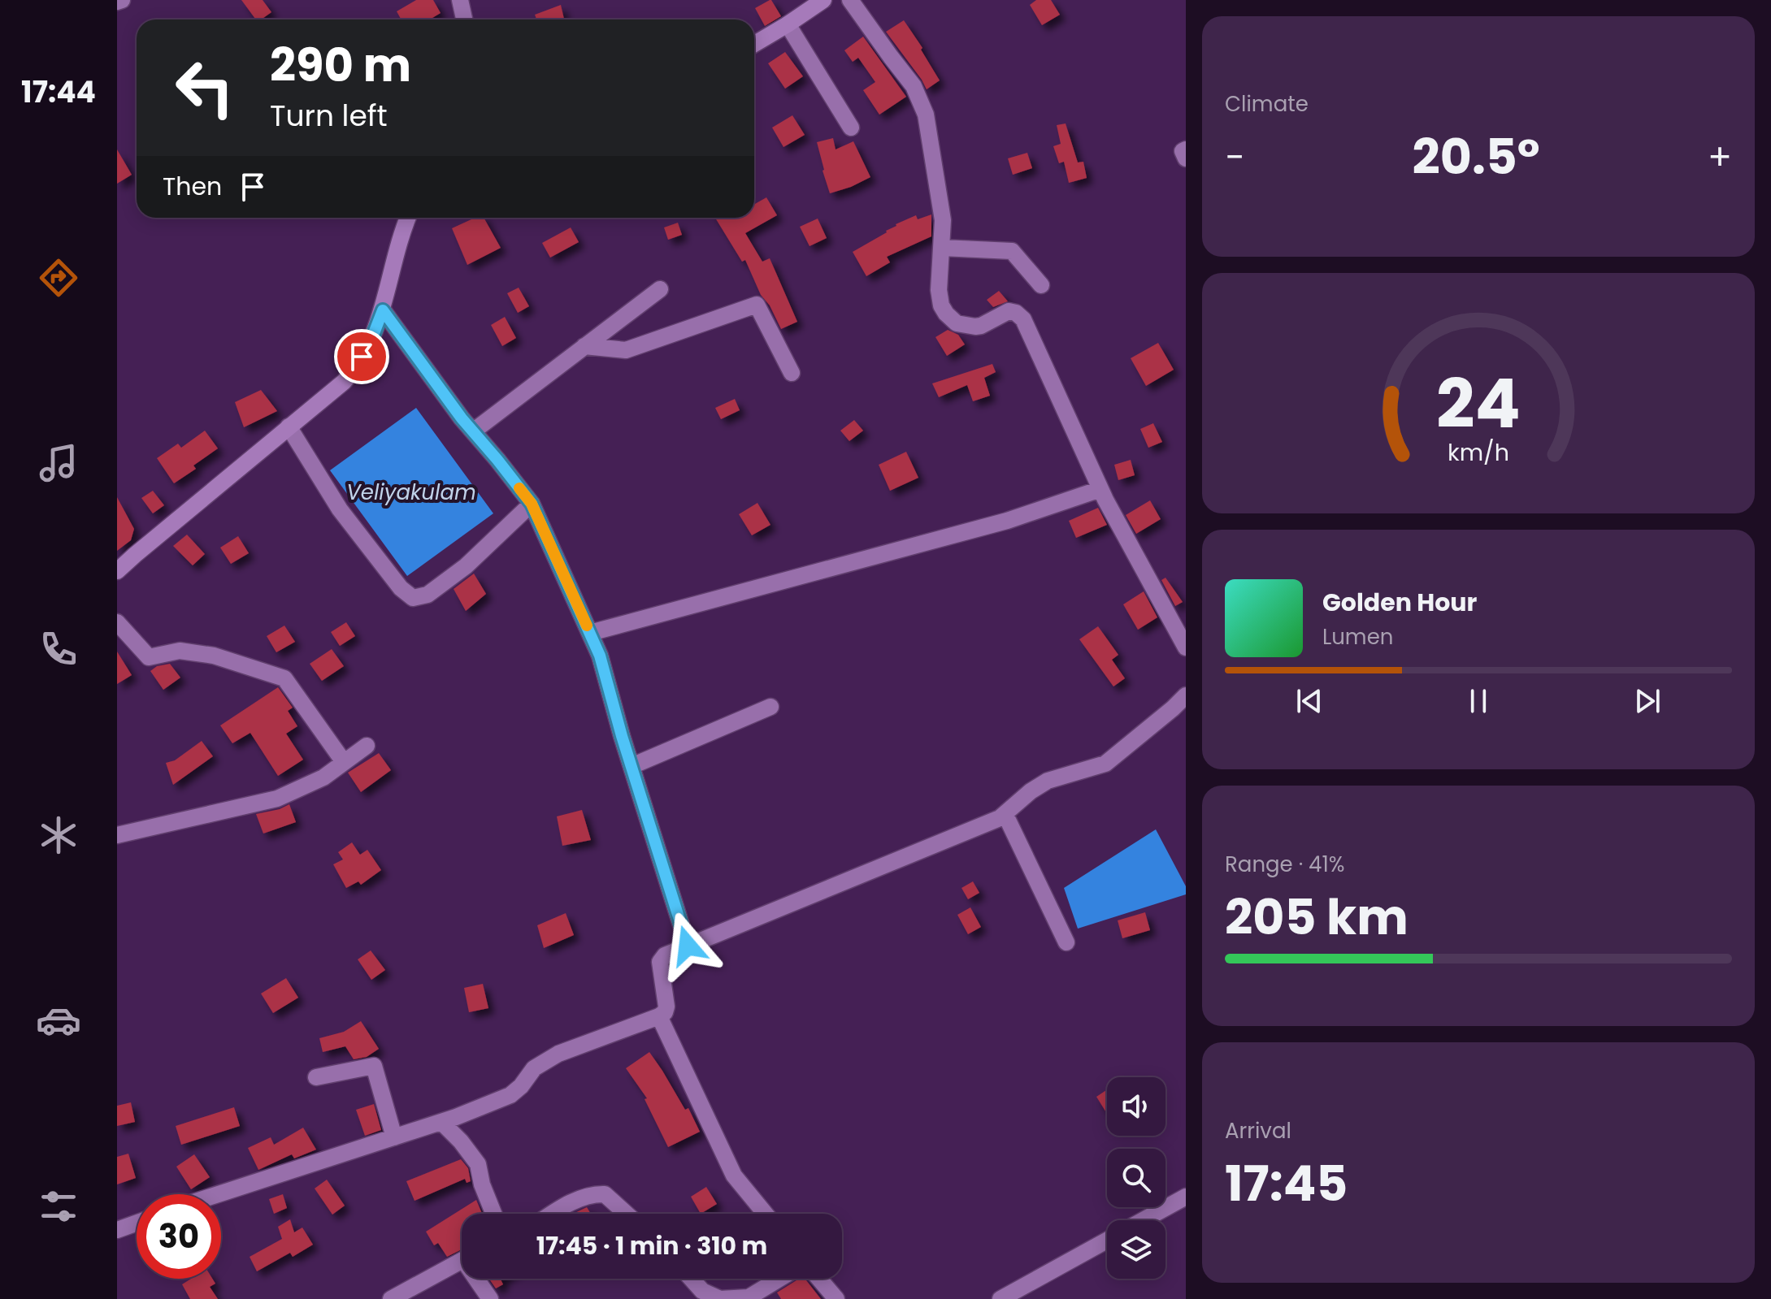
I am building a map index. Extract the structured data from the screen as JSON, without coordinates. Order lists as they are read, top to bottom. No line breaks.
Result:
{"water":["Veliyakulam"],"page":{"tabs":"17:44","tile":["Climate",["Range · 41%","205 km"],["Arrival","17:45"]],"turn":["290 m","Turn left"],"heat":["−","20.5°","+"],"then":"Then","song":["Golden Hour","Lumen"],"limit":"30","trip":"17:45 · 1 min · 310 m","gauge":["24","km/h"]}}
